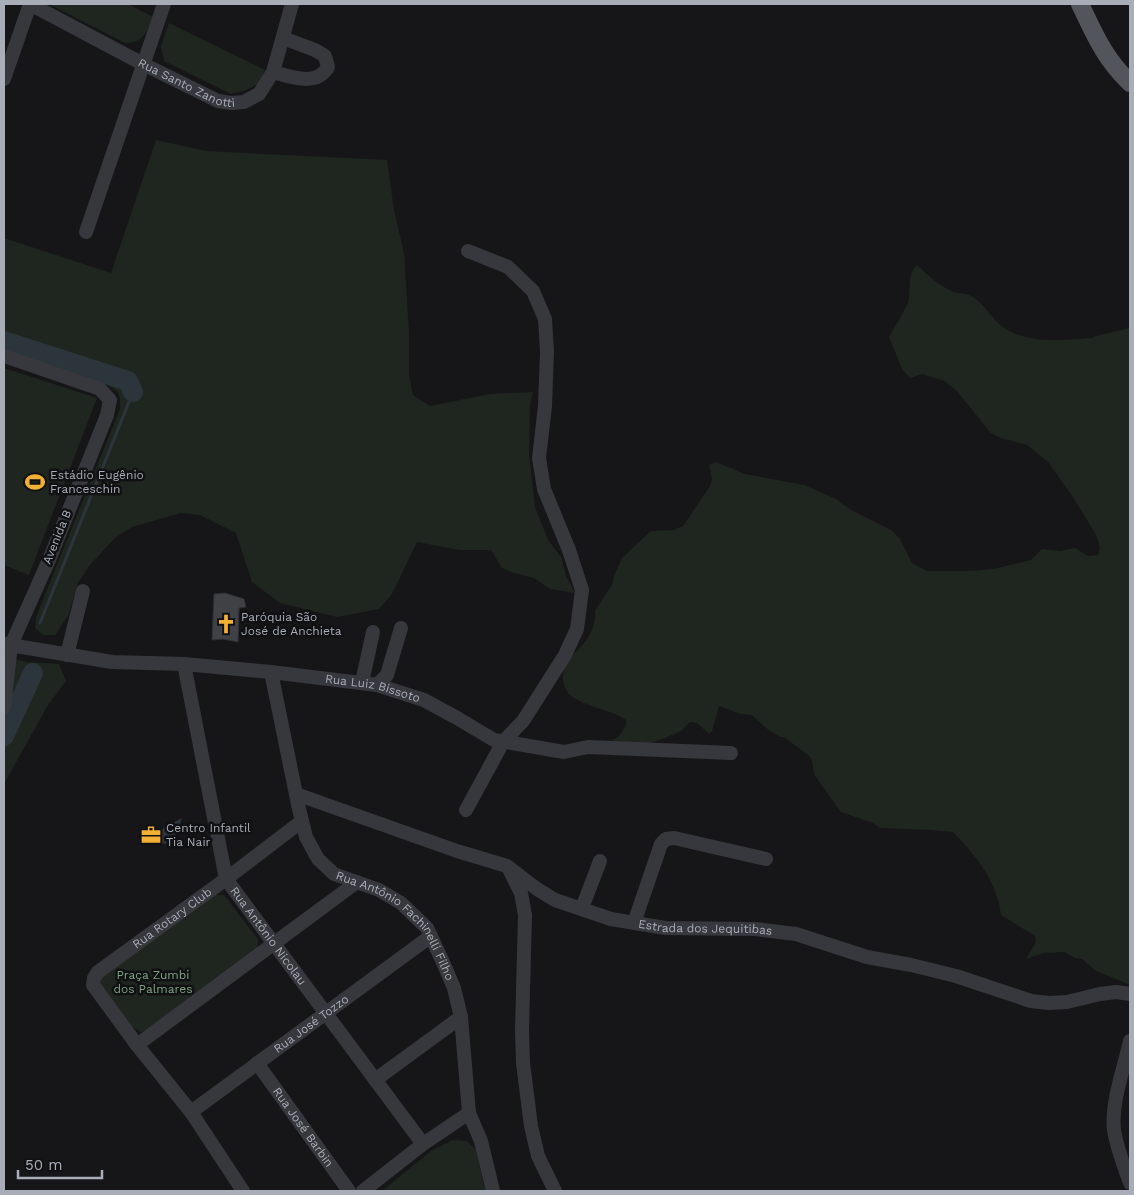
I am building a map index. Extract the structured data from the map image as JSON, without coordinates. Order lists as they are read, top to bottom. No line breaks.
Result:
{"streets":{"street":["Rua Santo Zanotti","Avenida B","Rua Luiz Bissoto","Rua Rotary Club","Estrada dos Jequitibas","Rua Antônio Fachinelli Filho","Rua Antônio Nicolau","Rua José Tozzo","Rua José Barbin"]},"crossings":[["Avenida B","Rua Luiz Bissoto"],["Rua Luiz Bissoto","Rua Antônio Fachinelli Filho"],["Rua Luiz Bissoto","Rua Antônio Nicolau"],["Rua Rotary Club","Rua Antônio Fachinelli Filho"],["Rua Rotary Club","Rua Antônio Nicolau"],["Estrada dos Jequitibas","Rua Antônio Fachinelli Filho"],["Rua Antônio Fachinelli Filho","Rua José Tozzo"],["Rua Antônio Nicolau","Rua José Tozzo"],["Rua José Tozzo","Rua José Barbin"]],"parks":["Praça Zumbi dos Palmares"],"places":{"sports":["Estádio Eugênio Franceschin"],"church":["Paróquia São José de Anchieta"],"office":["Centro Infantil Tia Nair"]},"scale_bar":"50 m"}
